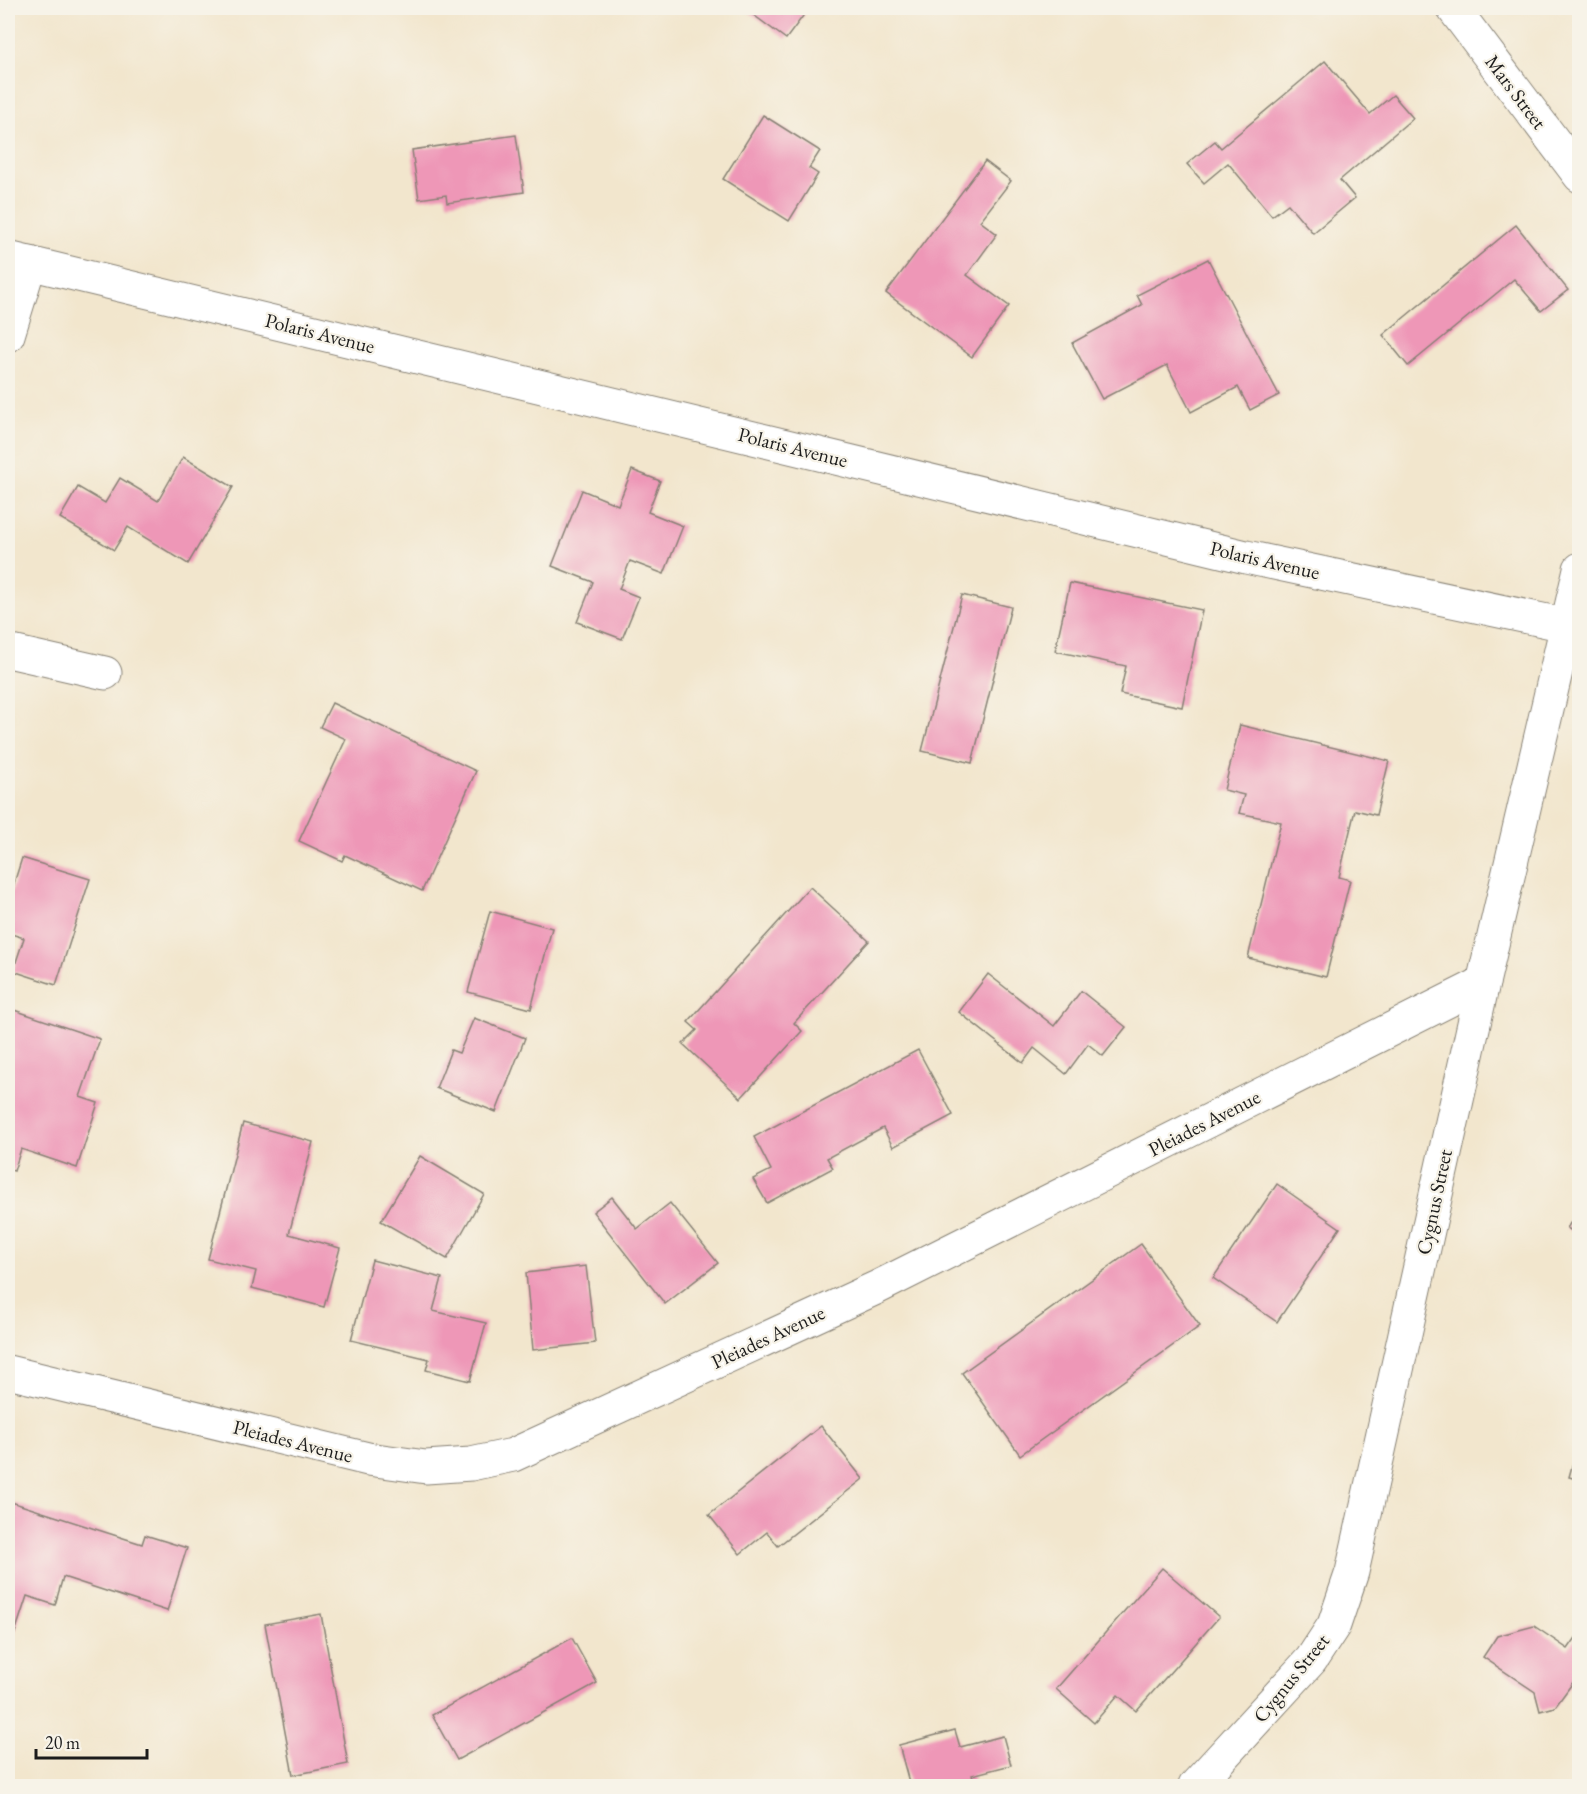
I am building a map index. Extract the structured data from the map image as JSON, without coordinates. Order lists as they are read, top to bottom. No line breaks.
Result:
{"streets":{"street":["Mars Street","Polaris Avenue","Pleiades Avenue","Cygnus Street"]},"crossings":[["Polaris Avenue","Cygnus Street"],["Pleiades Avenue","Cygnus Street"]],"scale_bar":"20 m"}
